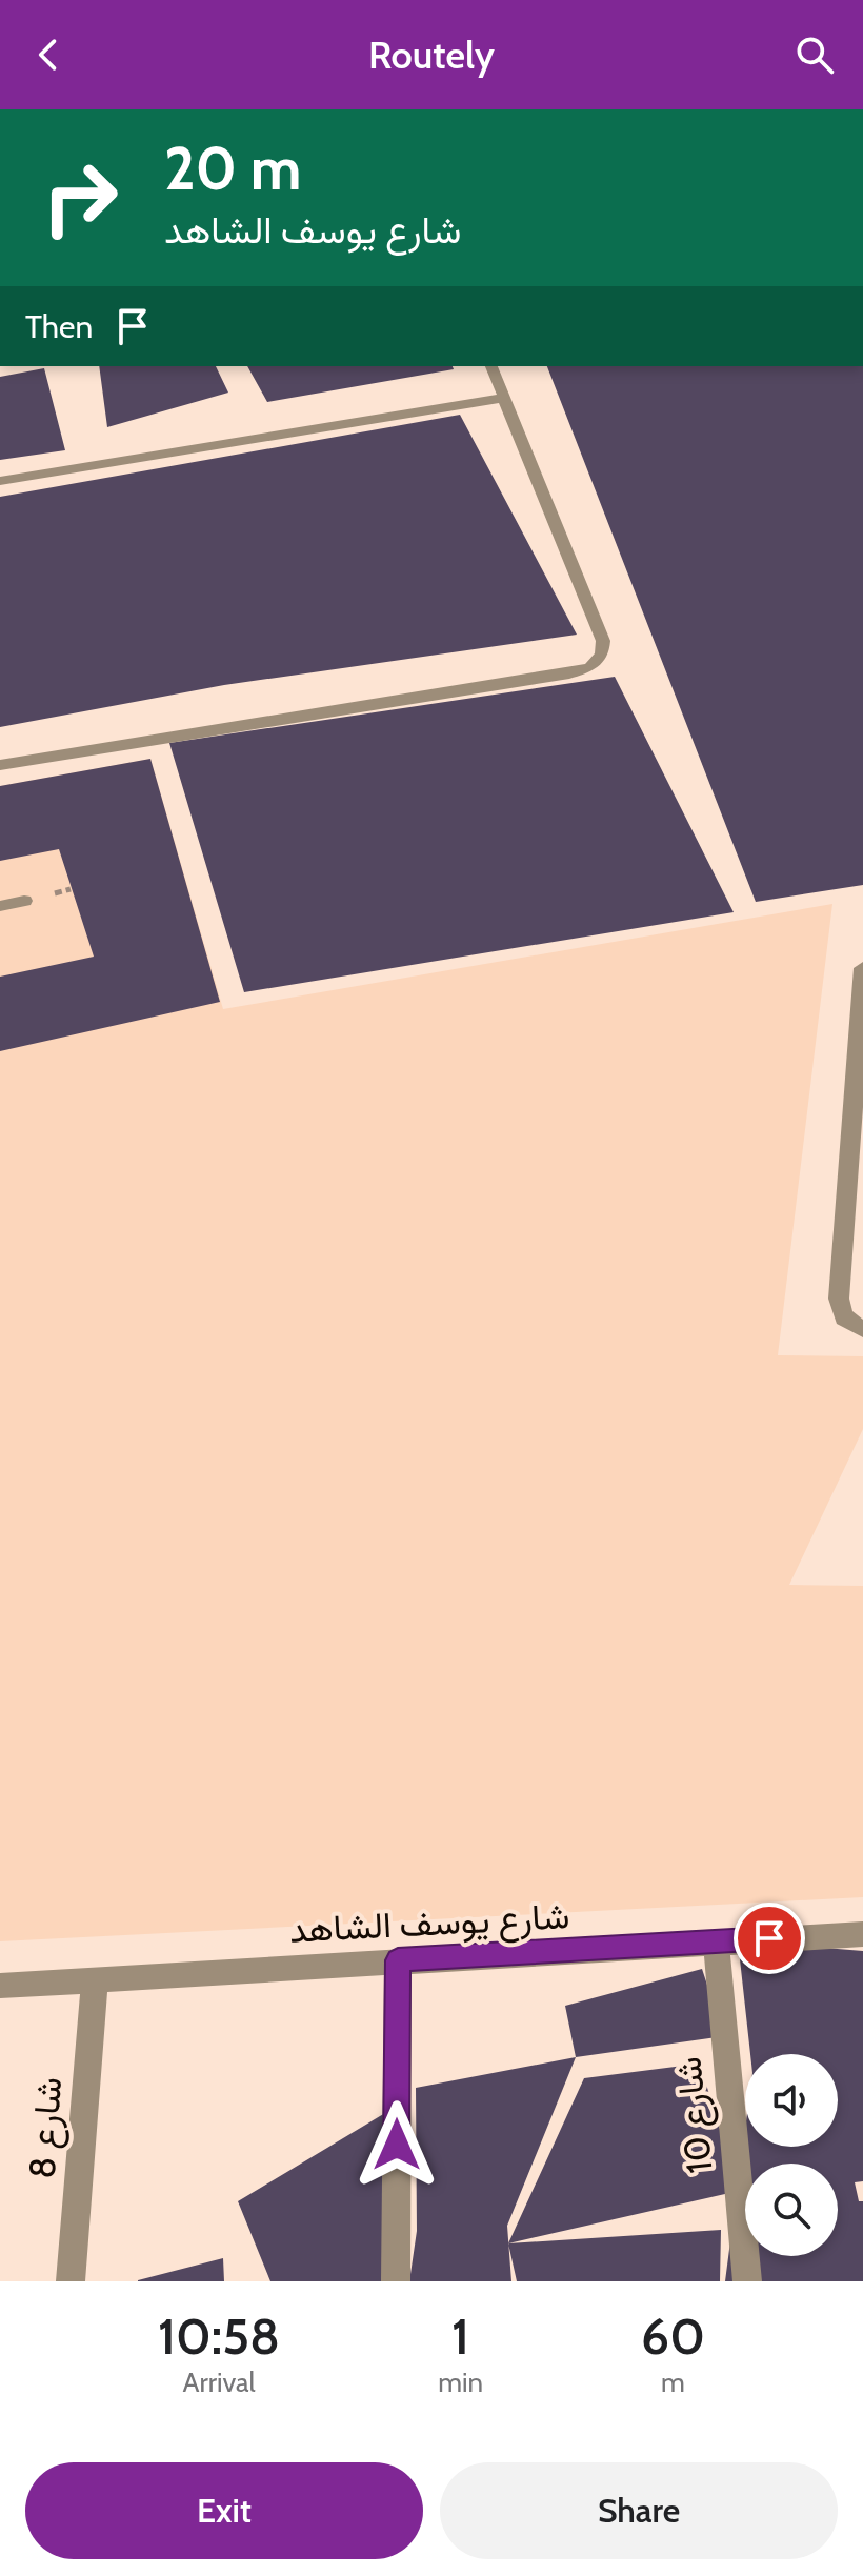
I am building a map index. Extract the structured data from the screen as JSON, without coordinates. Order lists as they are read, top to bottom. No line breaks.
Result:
{"streets":{"street":["شارع يوسف الشاهد","شارع 10","شارع 8"]},"crossings":[["شارع يوسف الشاهد","شارع 10"],["شارع يوسف الشاهد","شارع 8"]],"page":{"header":"Routely","turn":["20 m","شارع يوسف الشاهد"],"then":"Then","eta":["10:58","Arrival","1","min","60","m"],"buttons":["Exit","Share"]}}
